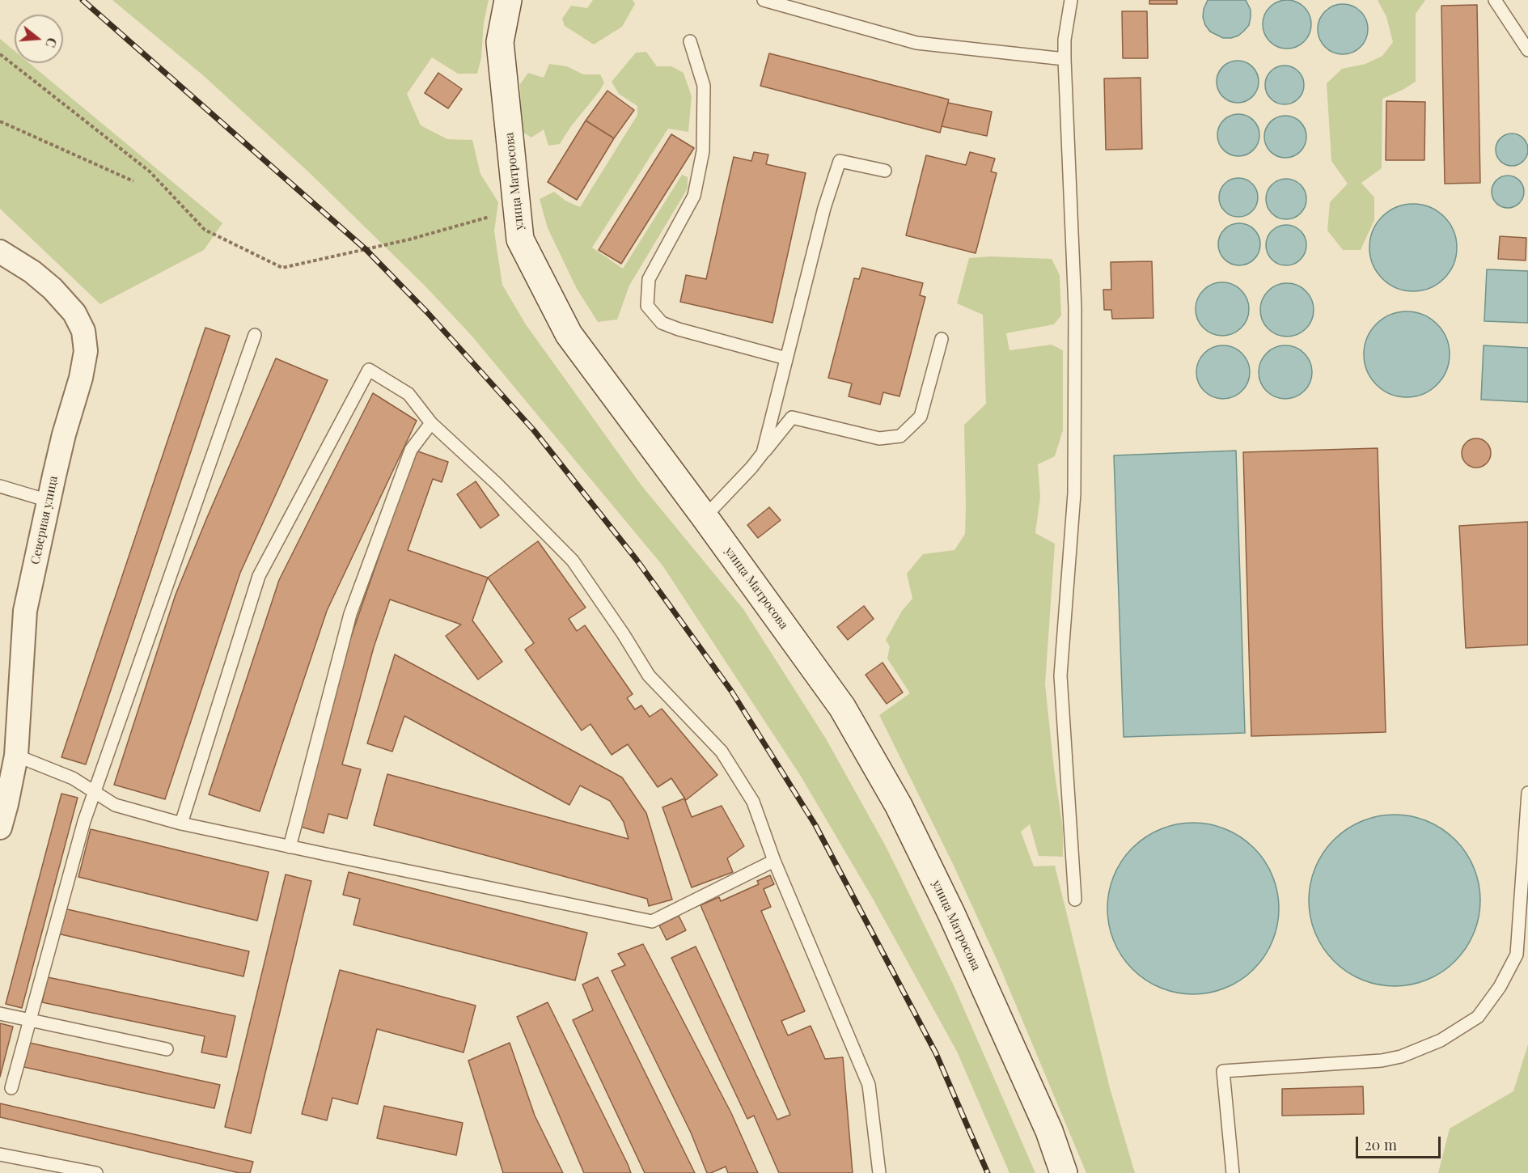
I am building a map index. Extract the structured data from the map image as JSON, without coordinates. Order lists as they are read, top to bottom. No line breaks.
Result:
{"streets":{"main road":["улица Матросова"],"street":["Северная улица"]},"scale_bar":"20 m","north":"right"}
